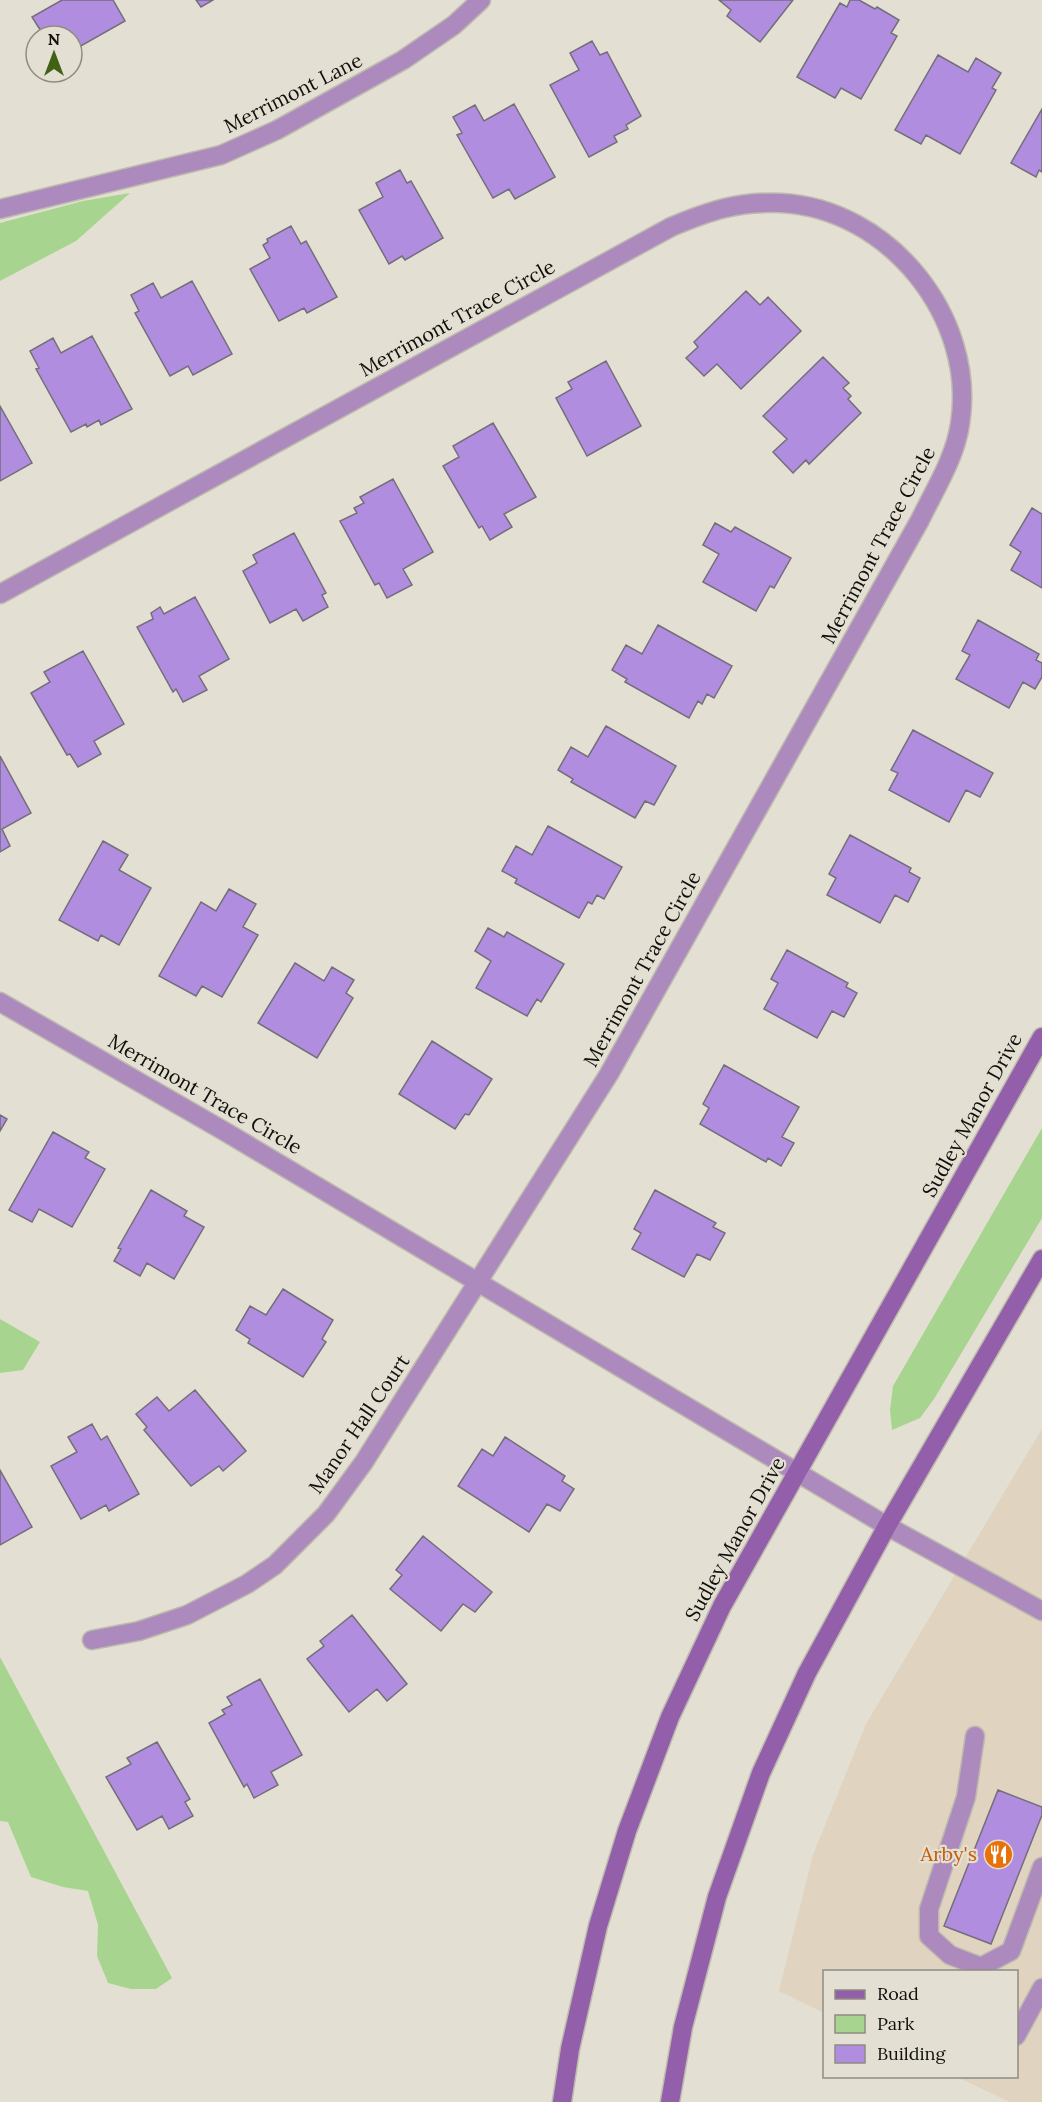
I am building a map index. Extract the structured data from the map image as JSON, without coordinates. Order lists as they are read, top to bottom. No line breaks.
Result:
{"streets":{"main road":["Sudley Manor Drive"],"street":["Merrimont Lane","Merrimont Trace Circle","Manor Hall Court"]},"crossings":[["Merrimont Trace Circle","Sudley Manor Drive"],["Merrimont Trace Circle","Manor Hall Court"]],"places":{"restaurant":["Arby's"]},"legend":["Road","Park","Building"],"north":"top"}
